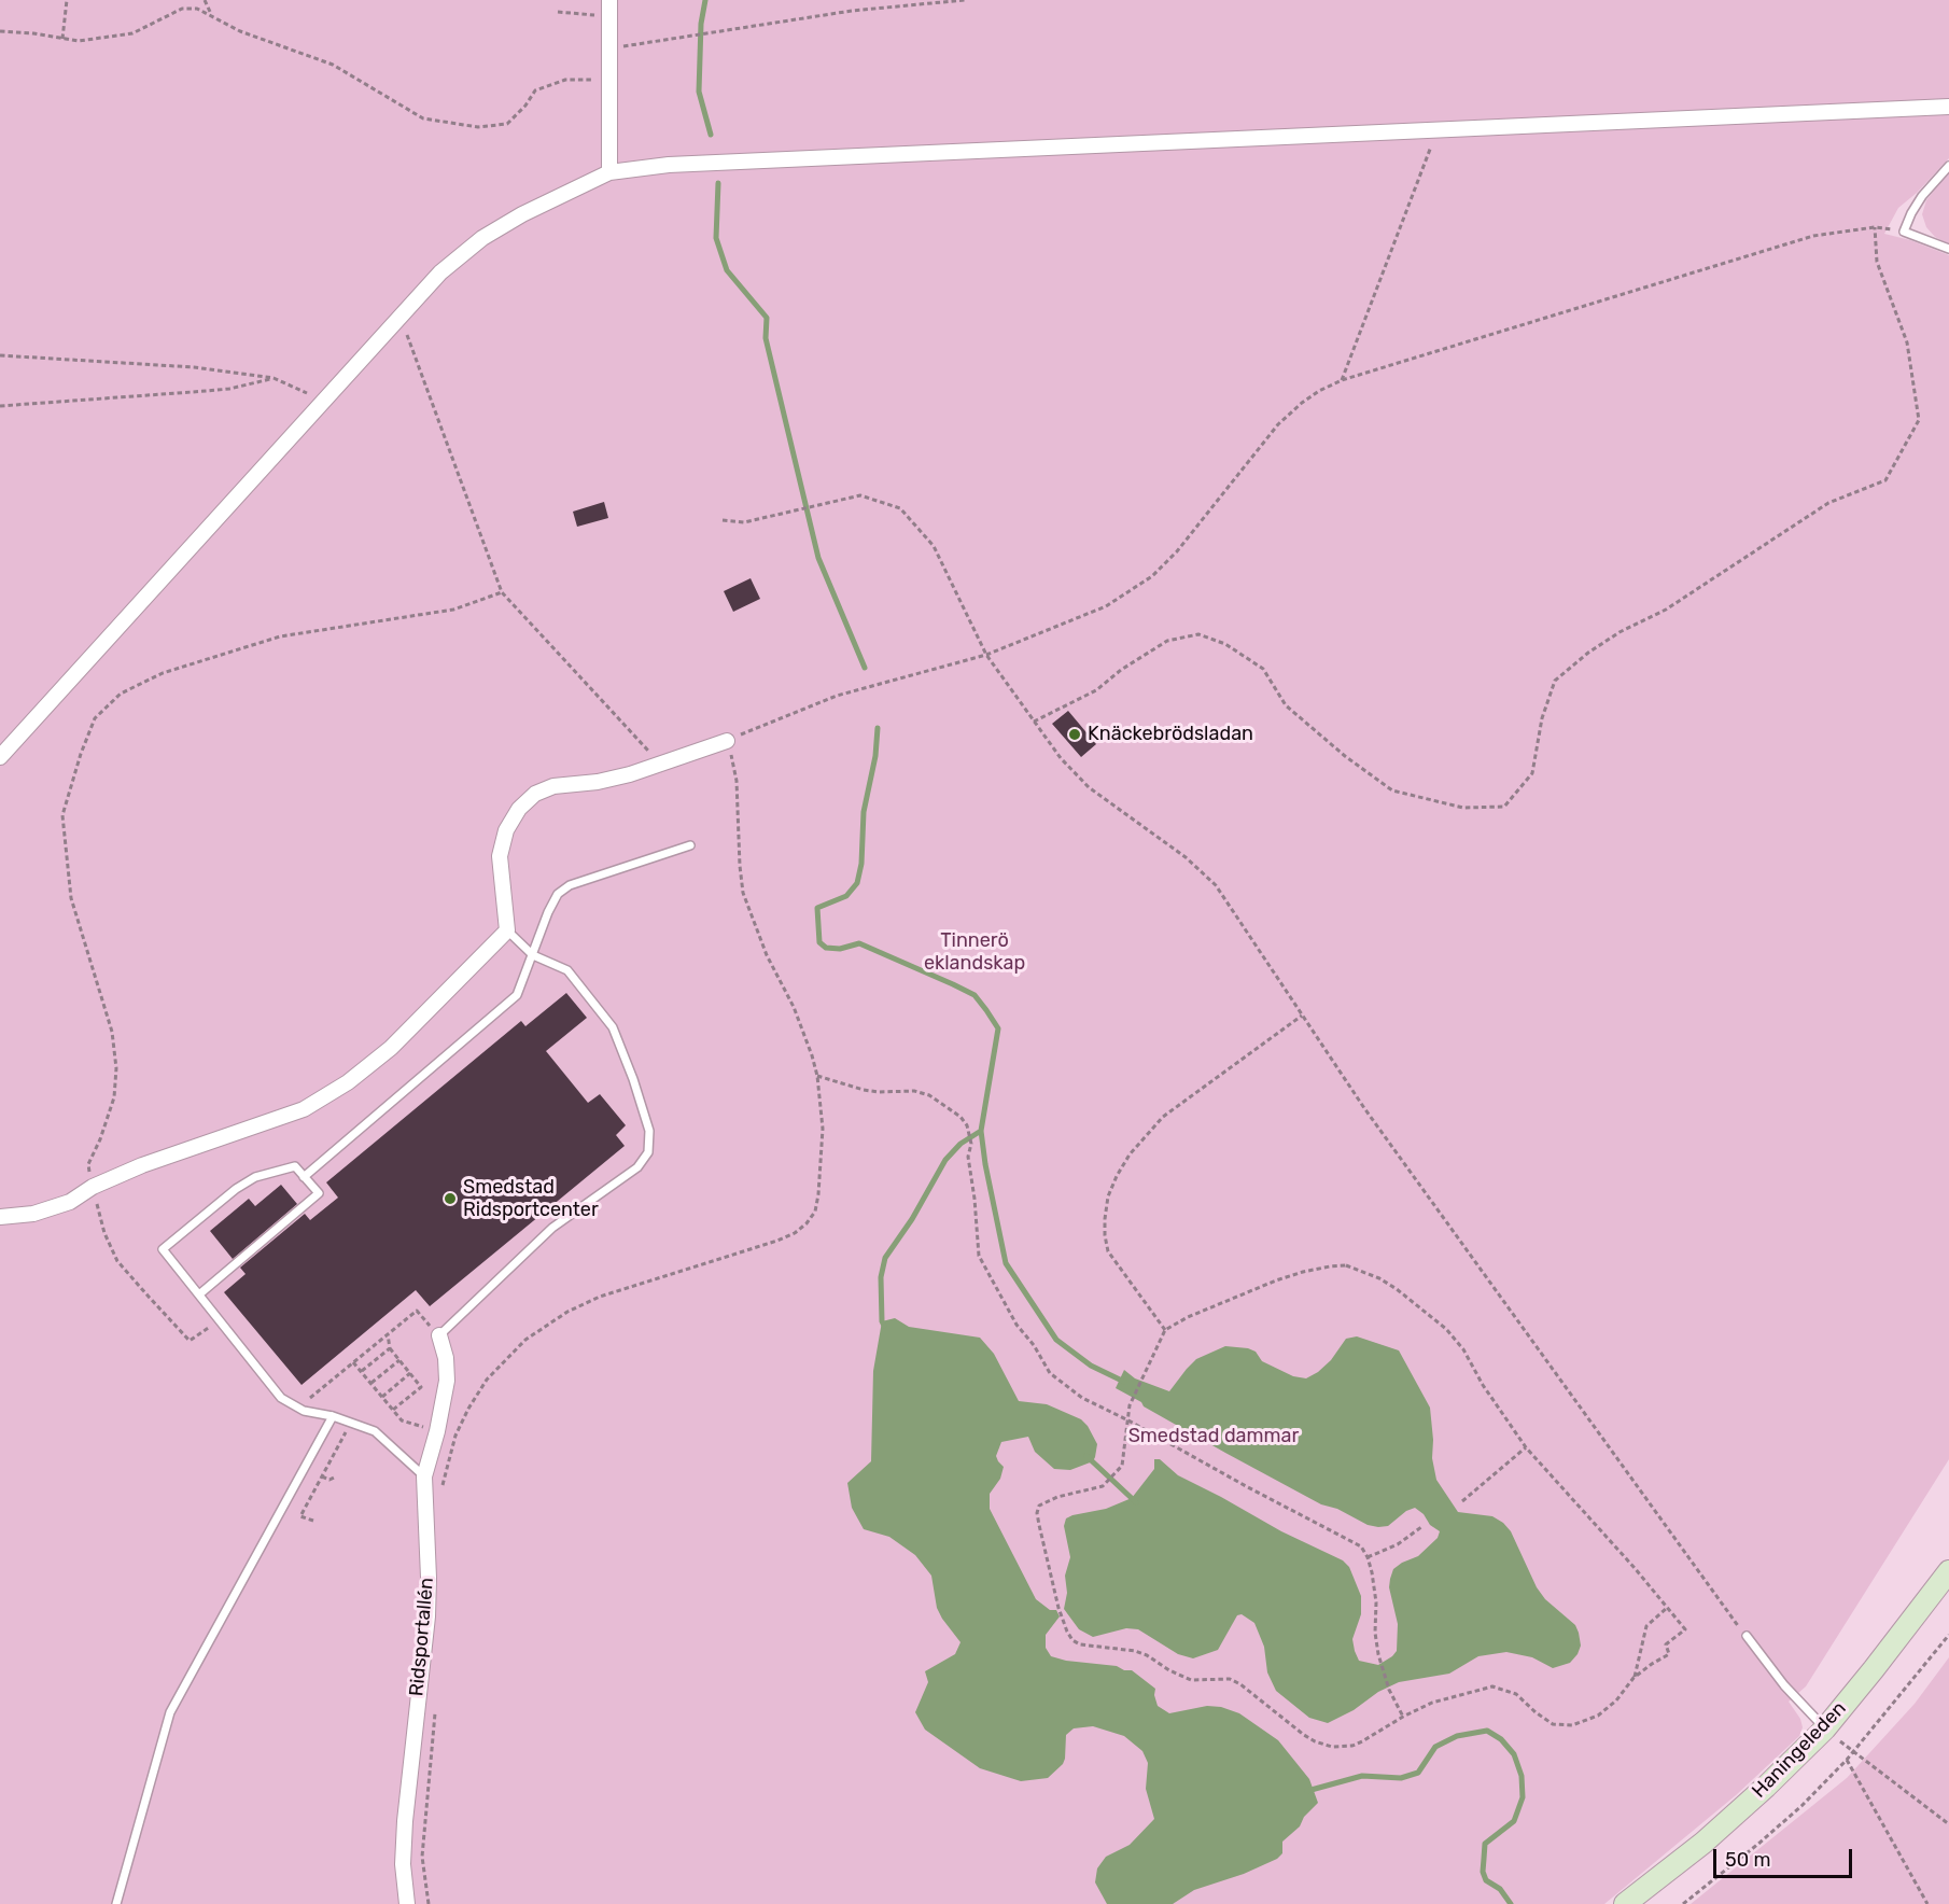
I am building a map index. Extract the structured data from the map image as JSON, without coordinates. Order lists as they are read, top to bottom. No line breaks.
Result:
{"streets":{"main road":["Haningeleden"],"street":["Ridsportallén"]},"parks":["Tinnerö eklandskap","Smedstad dammar"],"places":["Knäckebrödsladan","Smedstad Ridsportcenter"],"scale_bar":"50 m"}
